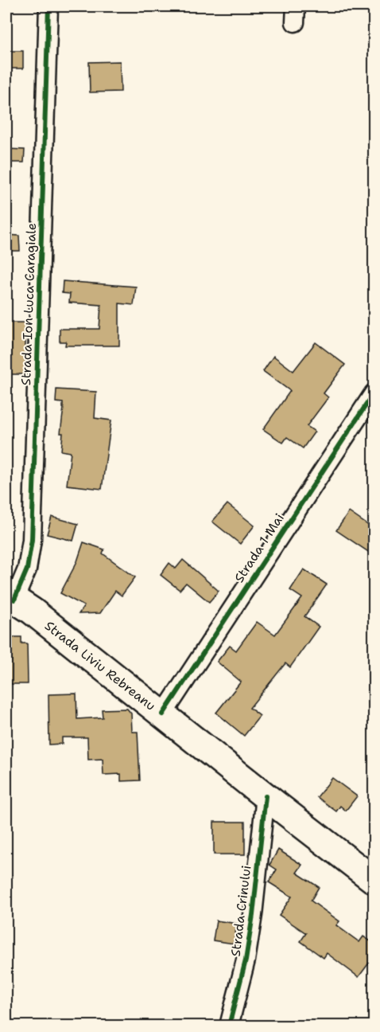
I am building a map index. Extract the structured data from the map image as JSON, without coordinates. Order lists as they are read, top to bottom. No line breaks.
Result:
{"streets":{"main road":["Strada Liviu Rebreanu"],"street":["Strada Ion Luca Caragiale","Strada 1 Mai","Strada Crinului"]},"crossings":[["Strada Ion Luca Caragiale","Strada Liviu Rebreanu"],["Strada 1 Mai","Strada Liviu Rebreanu"],["Strada Liviu Rebreanu","Strada Crinului"]]}
